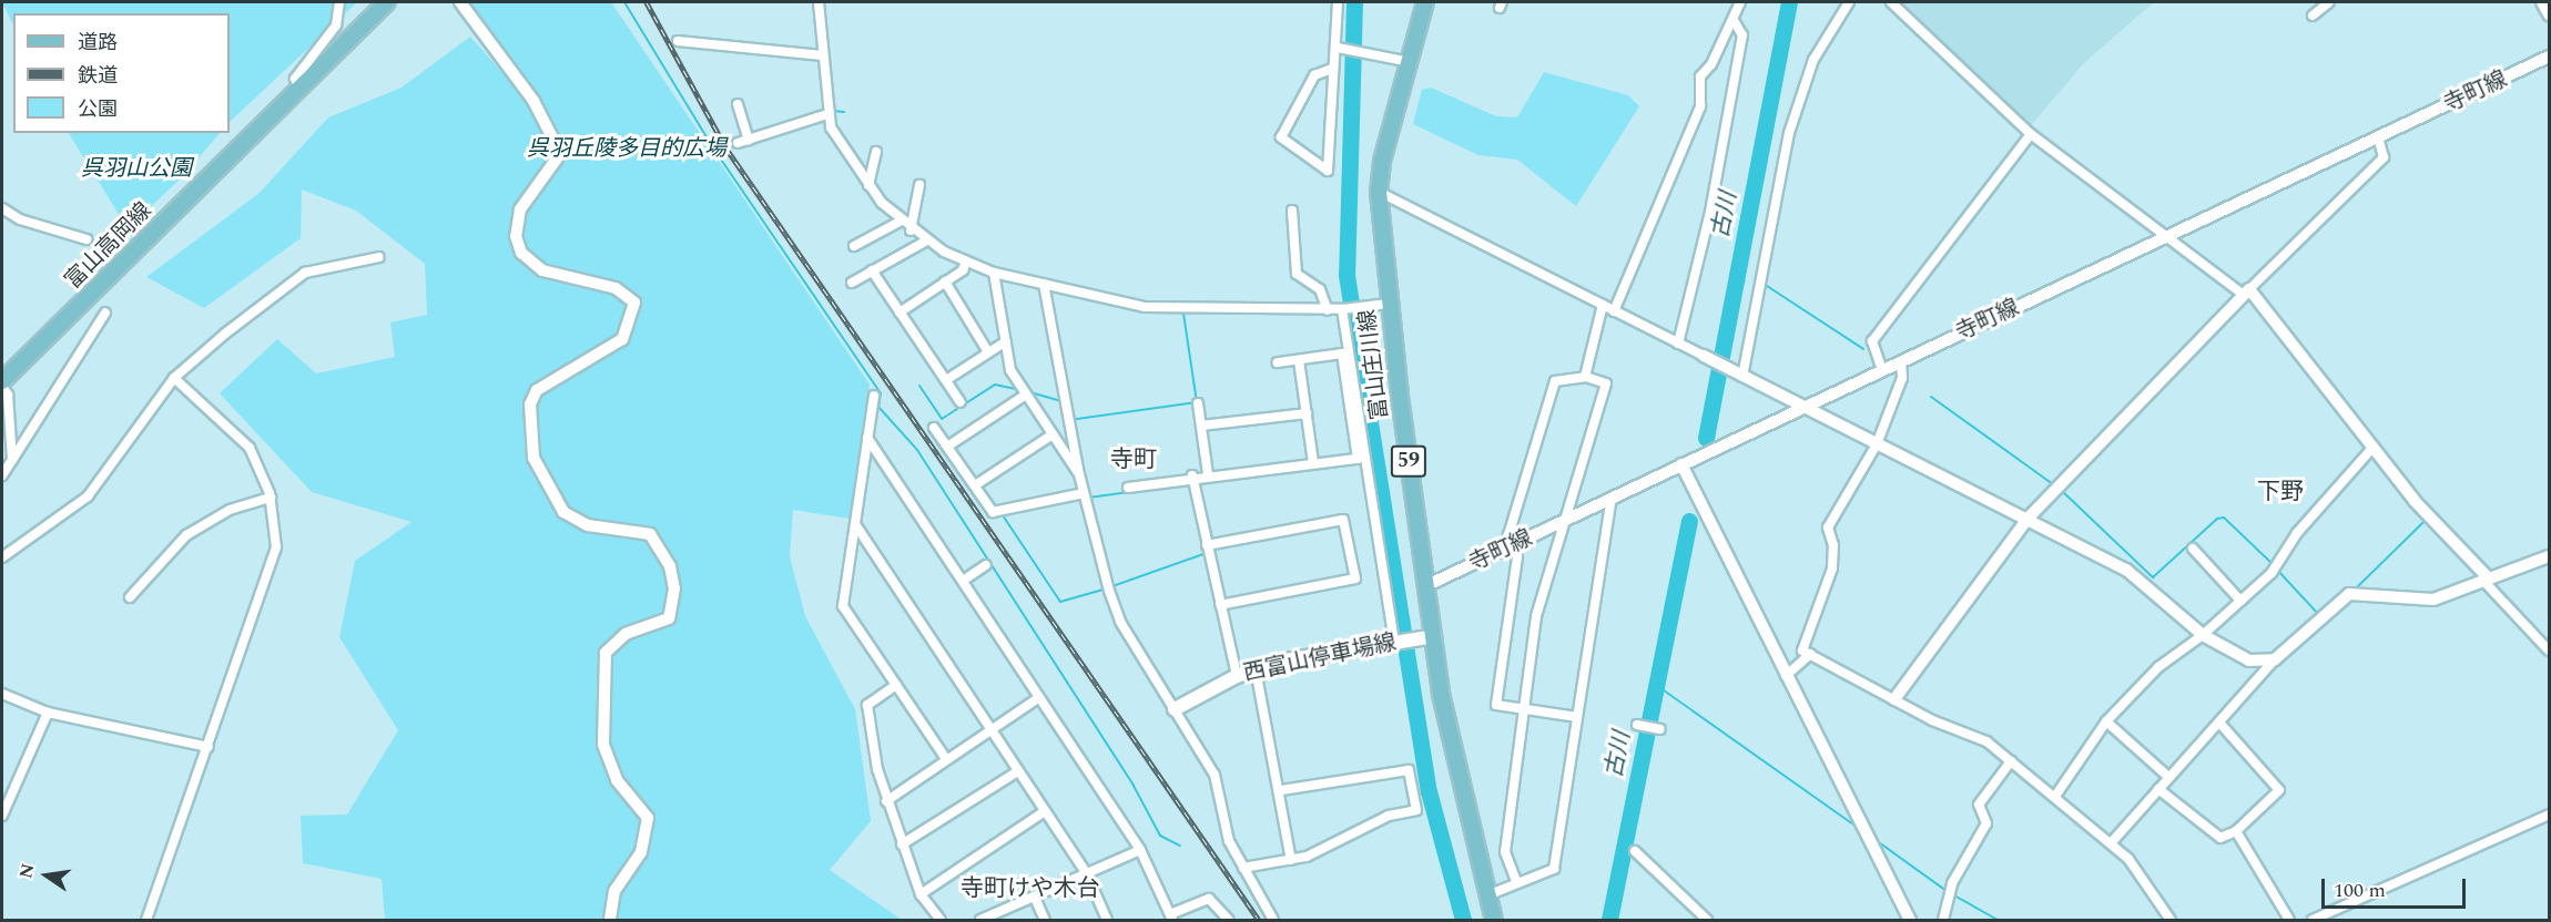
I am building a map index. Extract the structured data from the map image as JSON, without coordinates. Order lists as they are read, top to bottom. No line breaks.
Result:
{"streets":{"main road":["富山高岡線","富山庄川線","59","西富山停車場線"],"street":["寺町線"]},"crossings":[["寺町線","富山庄川線"],["富山庄川線","西富山停車場線"]],"districts":["寺町","下野","寺町けや木台"],"water":["古川"],"parks":["呉羽丘陵多目的広場","呉羽山公園"],"legend":["道路","鉄道","公園"],"scale_bar":"100 m","north":"left"}
